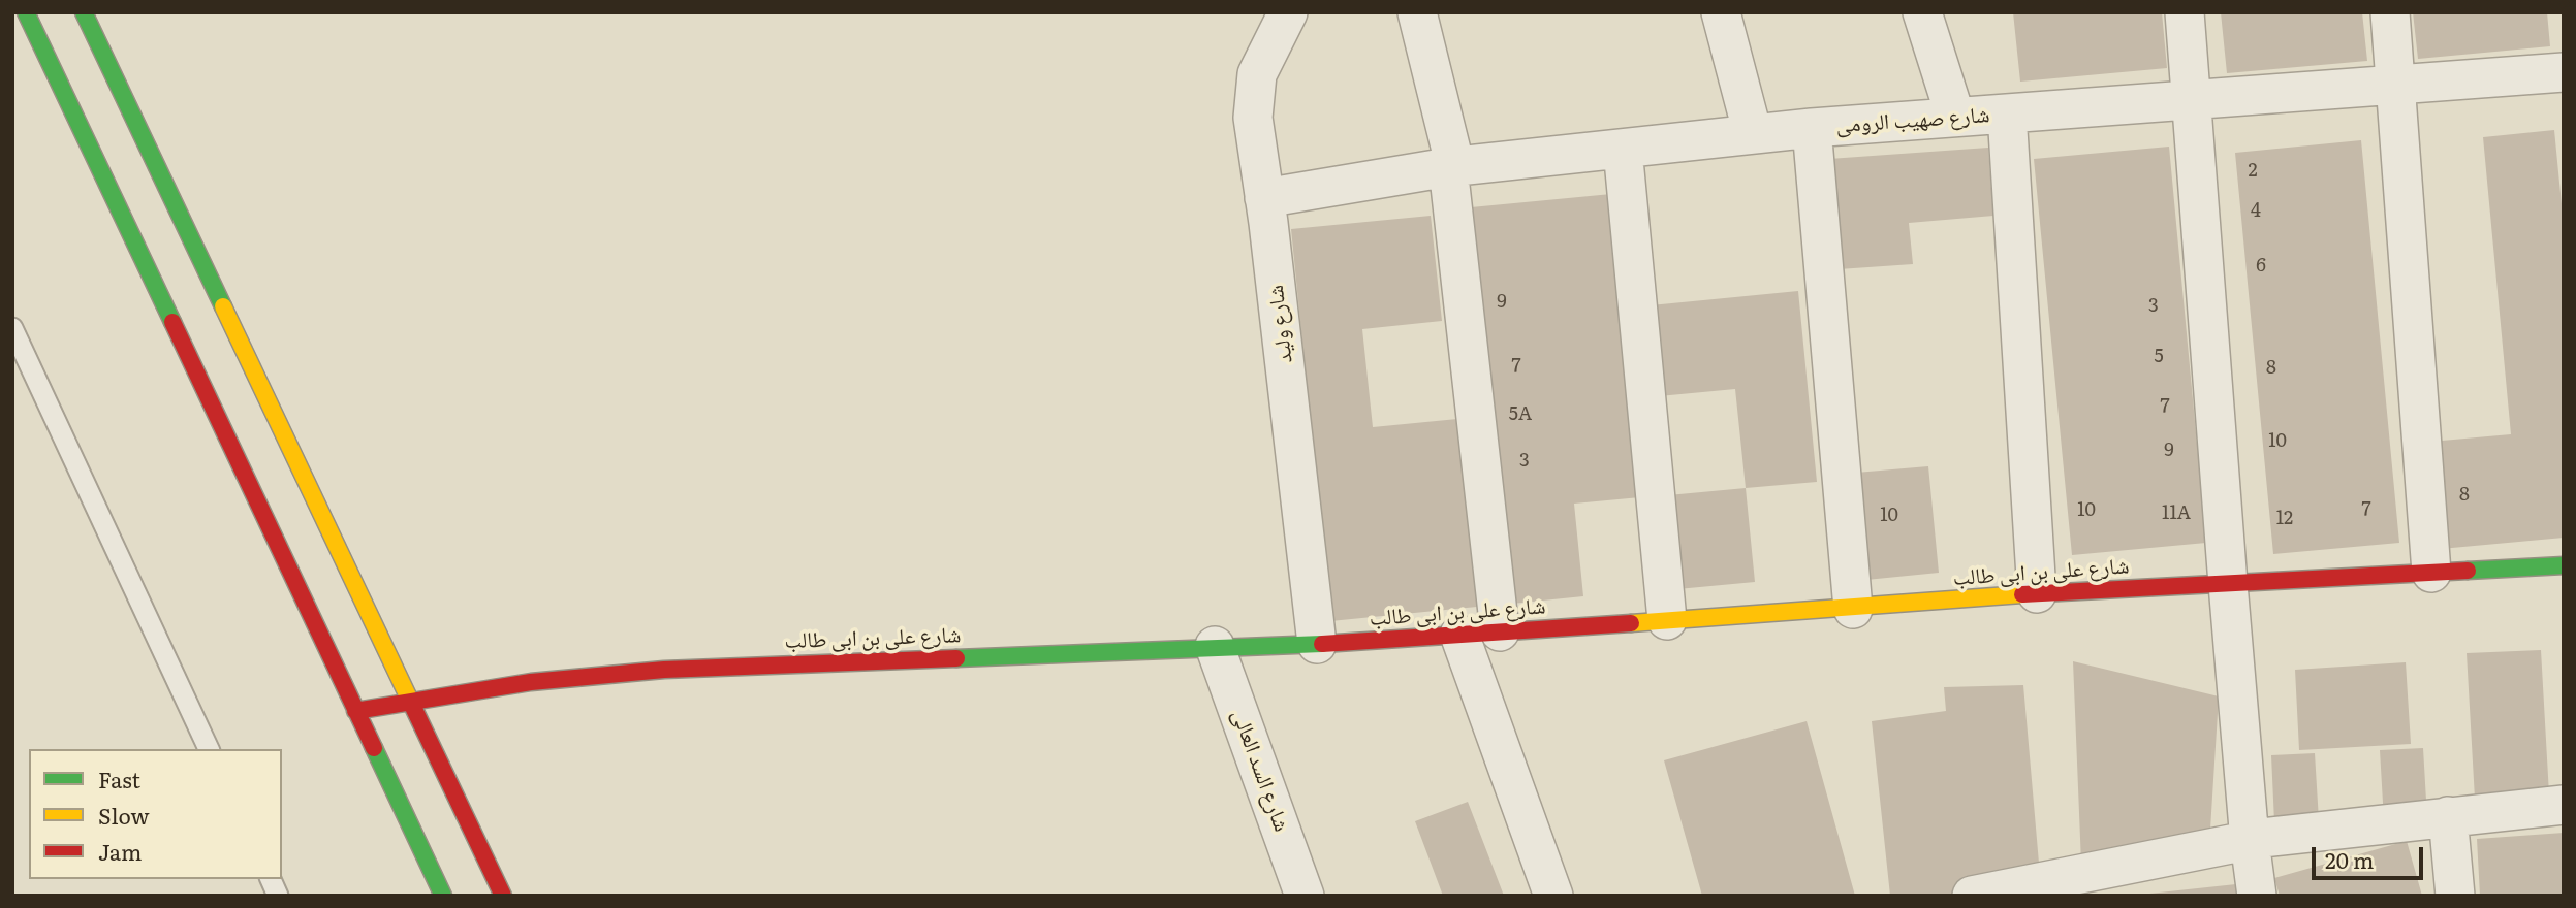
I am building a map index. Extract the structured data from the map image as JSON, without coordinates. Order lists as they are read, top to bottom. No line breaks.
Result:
{"streets":{"street":["شارع صهيب الرومى","شارع وليد","شارع على بن ابى طالب","شارع السد العالى"]},"crossings":[["شارع صهيب الرومى","شارع وليد"],["شارع وليد","شارع على بن ابى طالب"],["شارع على بن ابى طالب","شارع السد العالى"]],"house_numbers":["2","4","6","9","3","5","7","8","7","5A","10","9","3","8","7","10","11A","10","12"],"legend":["Fast","Slow","Jam"],"scale_bar":"20 m"}
